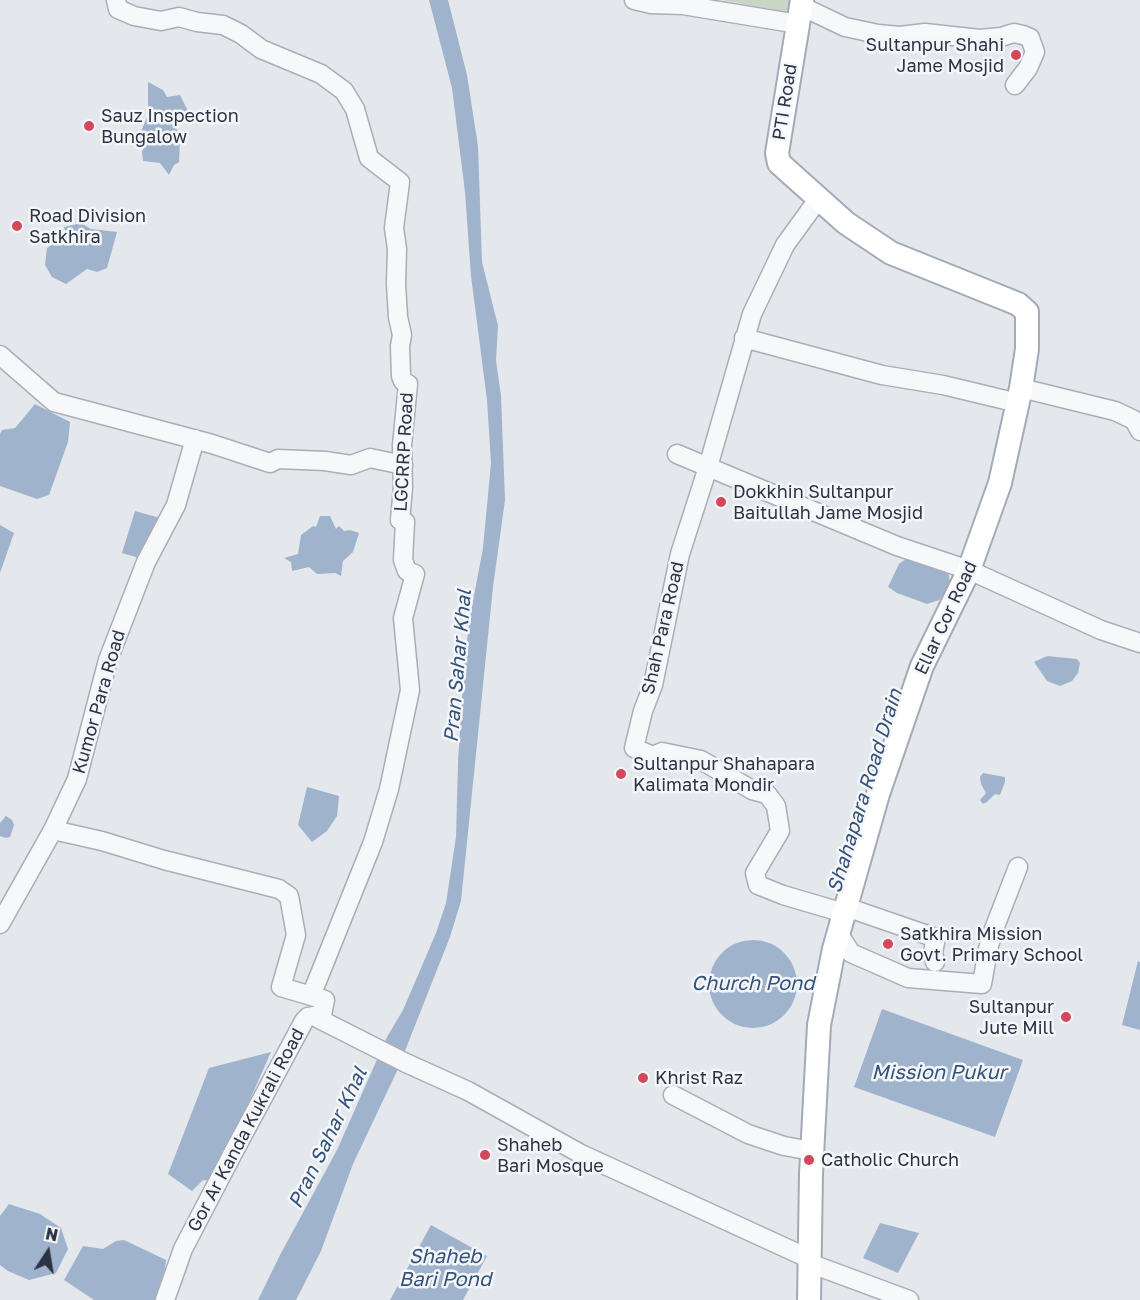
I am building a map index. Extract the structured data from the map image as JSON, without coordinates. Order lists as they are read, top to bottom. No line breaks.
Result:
{"streets":{"main road":["PTI Road","Ellar Cor Road"],"street":["LGCRRP Road","Shah Para Road","Kumor Para Road","Gor Ar Kanda Kukrali Road"]},"crossings":[["PTI Road","Ellar Cor Road"],["PTI Road","Shah Para Road"],["LGCRRP Road","Gor Ar Kanda Kukrali Road"],["Ellar Cor Road","Shah Para Road"]],"water":["Pran Sahar Khal","Shahapara Road Drain","Church Pond","Mission Pukur","Shaheb Bari Pond"],"places":["Sultanpur Shahi Jame Mosjid","Sauz Inspection Bungalow","Road Division Satkhira","Dokkhin Sultanpur Baitullah Jame Mosjid","Sultanpur Shahapara Kalimata Mondir","Satkhira Mission Govt. Primary School","Sultanpur Jute Mill","Khrist Raz","Shaheb Bari Mosque","Catholic Church"],"north":"top"}
